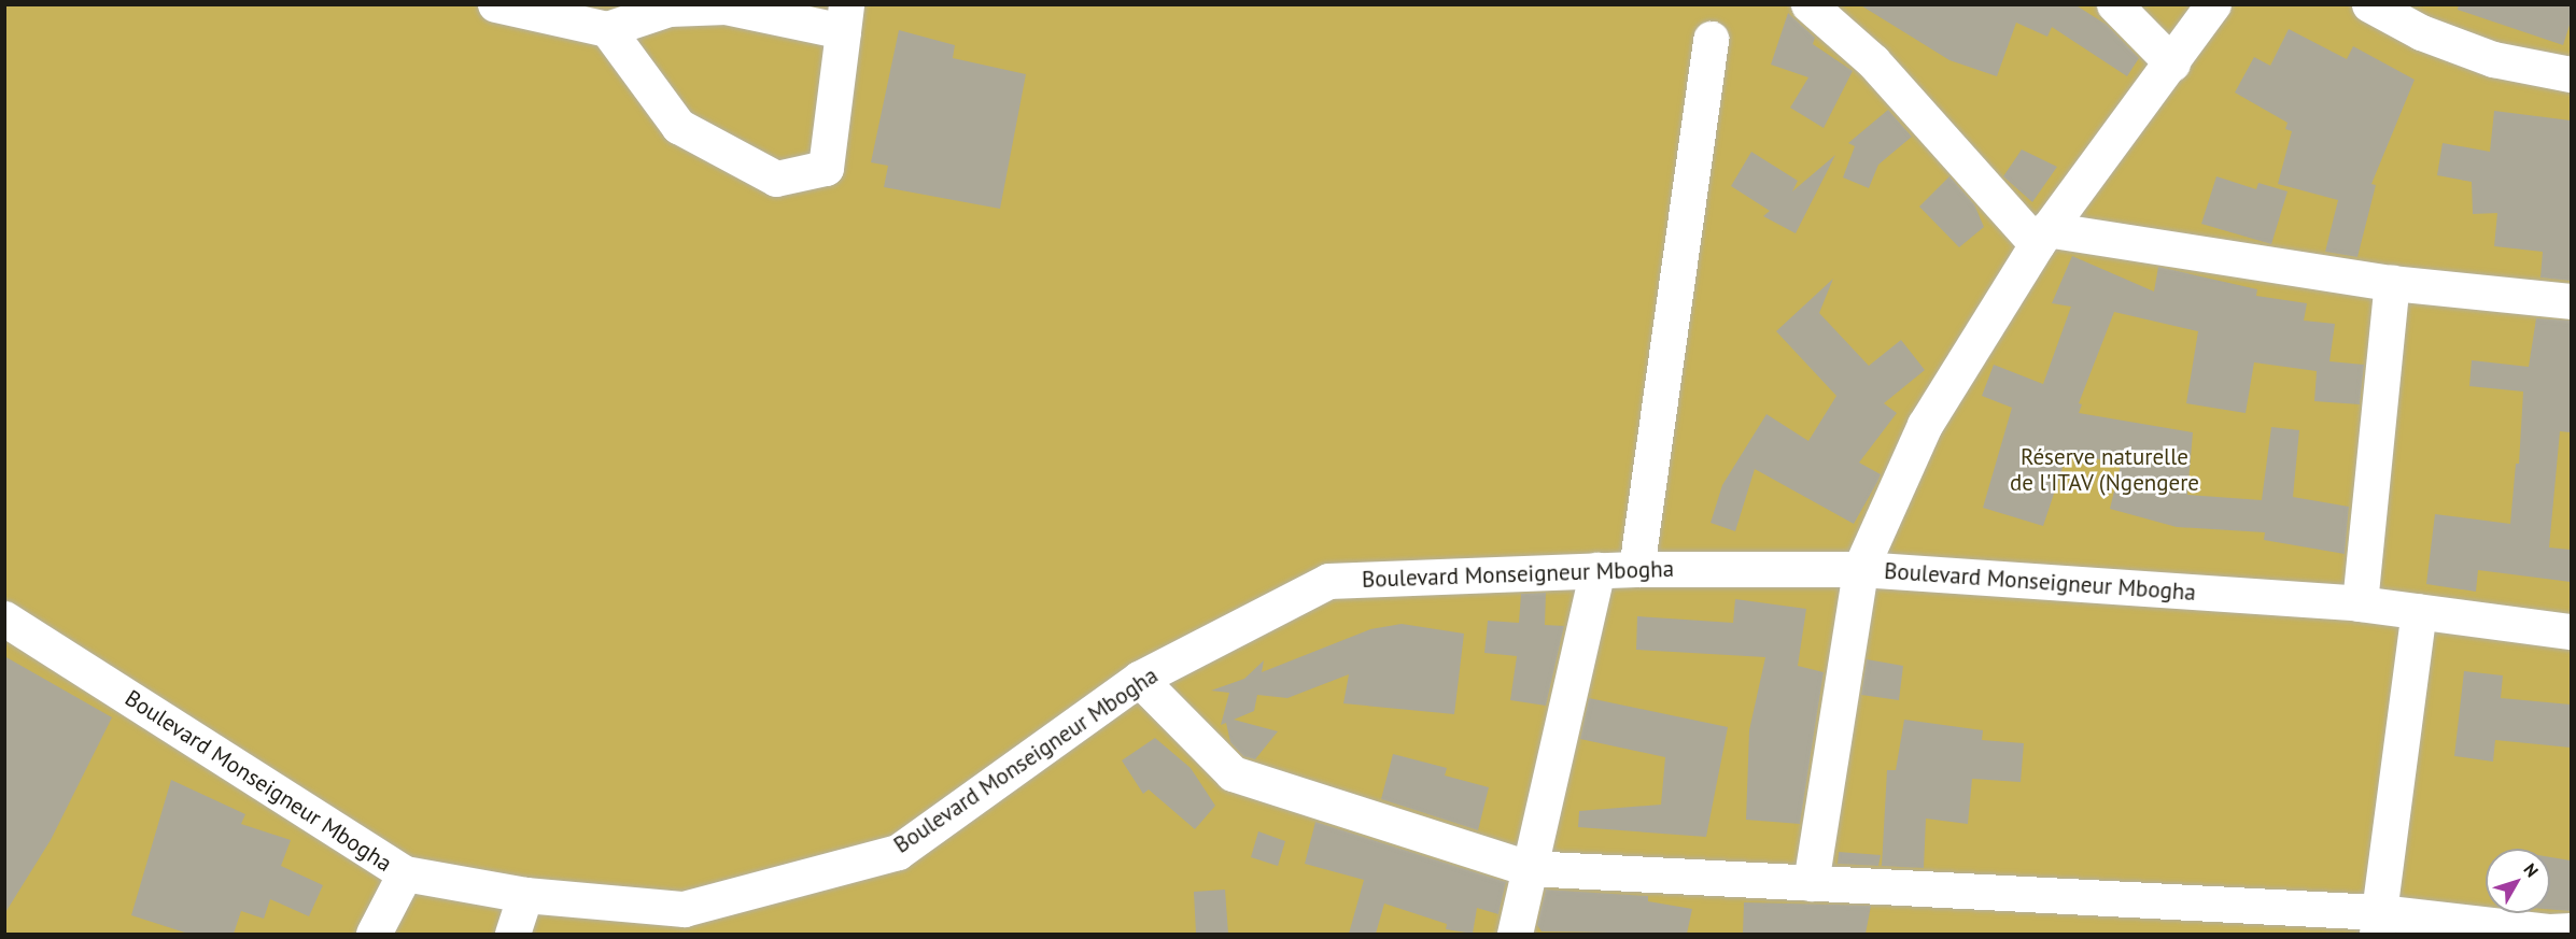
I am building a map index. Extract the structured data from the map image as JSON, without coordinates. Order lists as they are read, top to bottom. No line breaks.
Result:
{"streets":{"street":["Boulevard Monseigneur Mbogha"]},"parks":["Réserve naturelle de l'ITAV (Ngengere"],"north":"top right"}
